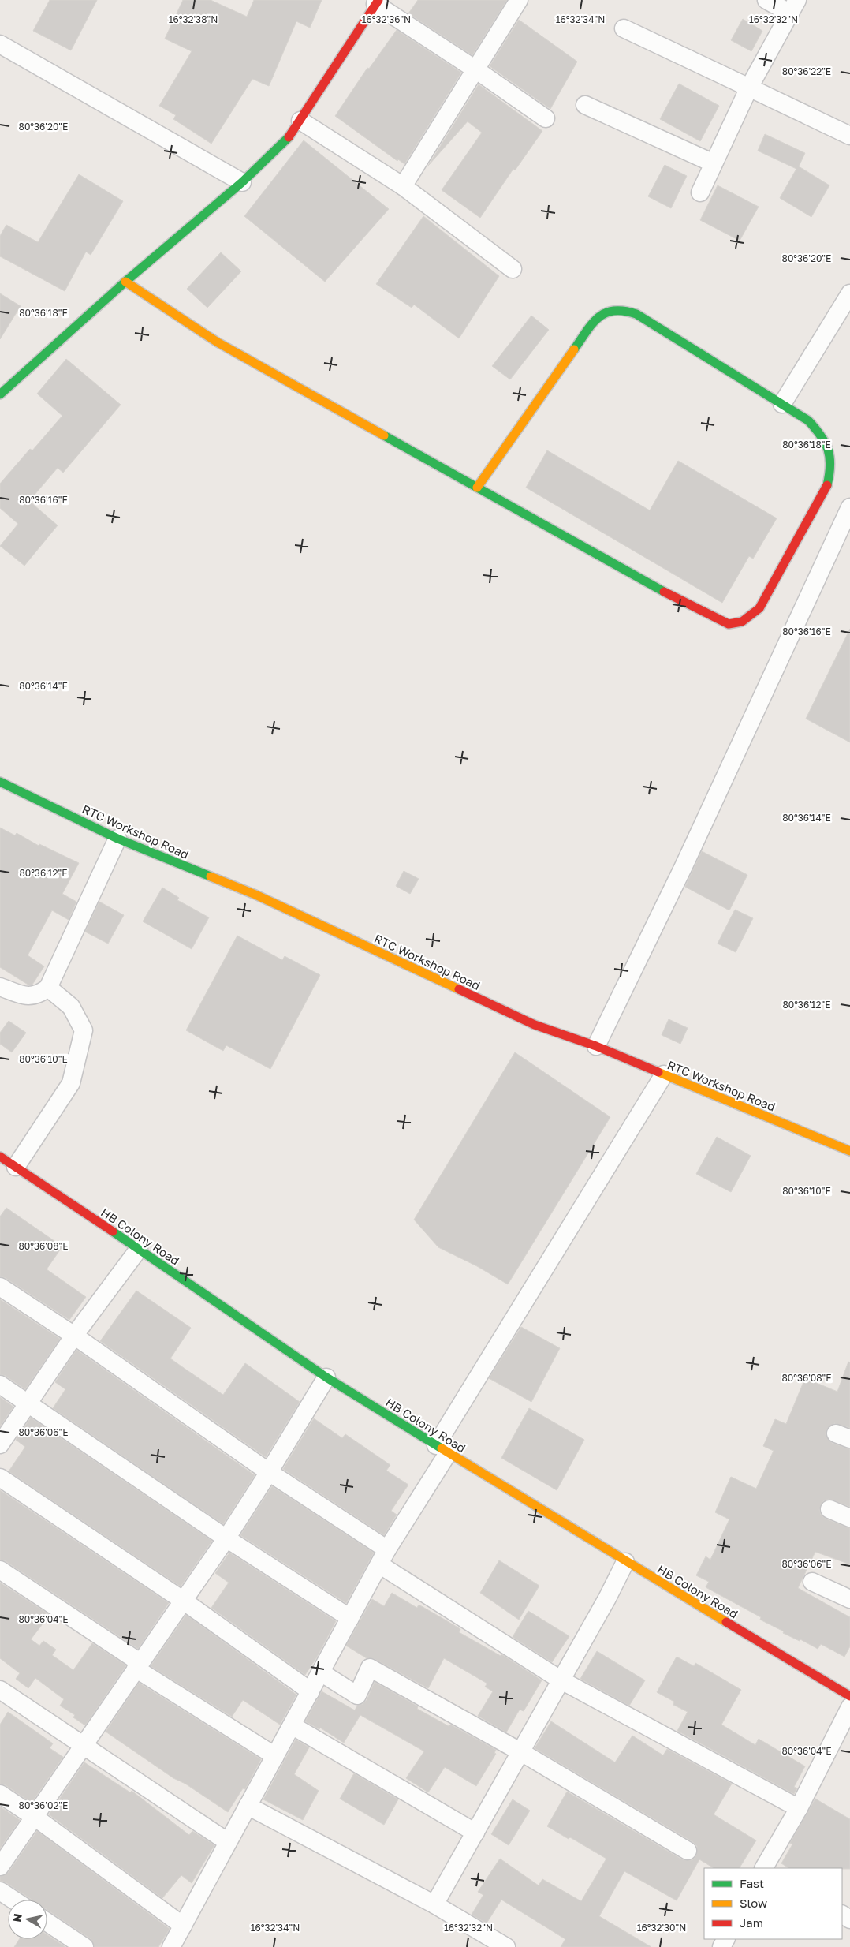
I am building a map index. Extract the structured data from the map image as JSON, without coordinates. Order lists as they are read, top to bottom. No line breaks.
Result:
{"streets":{"street":["RTC Workshop Road","HB Colony Road"]},"legend":["Fast","Slow","Jam"],"north":"left","coordinates":["16°32'38\"N","16°32'36\"N","16°32'34\"N","16°32'32\"N","80°36'22\"E","80°36'20\"E","80°36'18\"E","80°36'16\"E","80°36'14\"E","80°36'12\"E","80°36'10\"E","80°36'08\"E","80°36'06\"E","80°36'04\"E","80°36'02\"E","16°32'30\"N"]}
